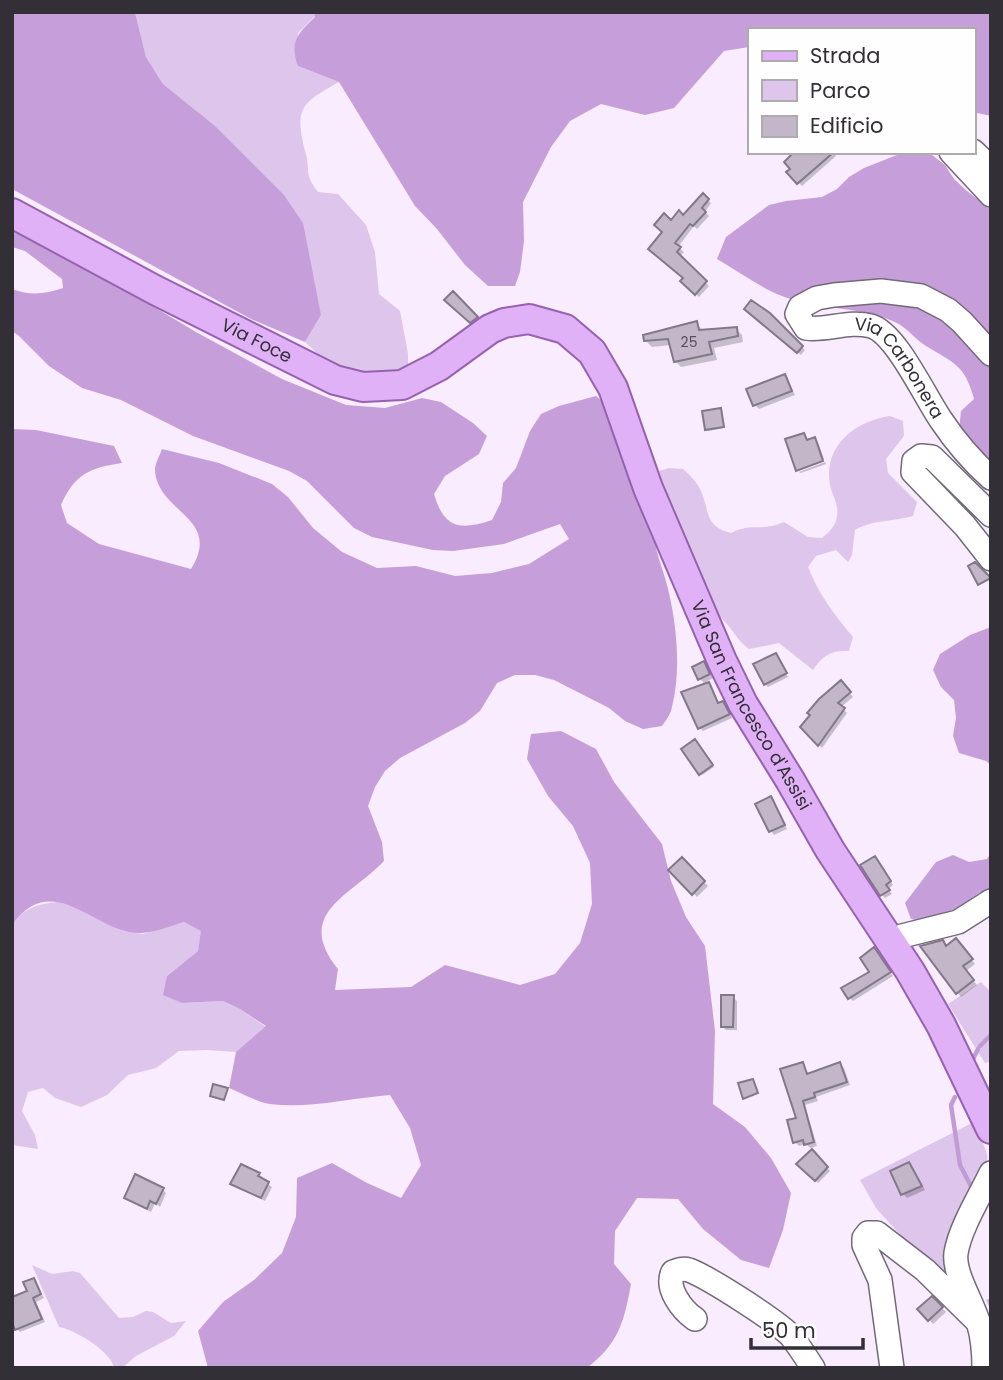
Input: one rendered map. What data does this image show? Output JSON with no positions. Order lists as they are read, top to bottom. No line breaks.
{"streets":{"main road":["Via Foce","Via San Francesco d'Assisi"],"street":["Via Carbonera"]},"crossings":[["Via Foce","Via San Francesco d'Assisi"]],"house_numbers":["25"],"legend":["Strada","Parco","Edificio"],"scale_bar":"50 m"}
